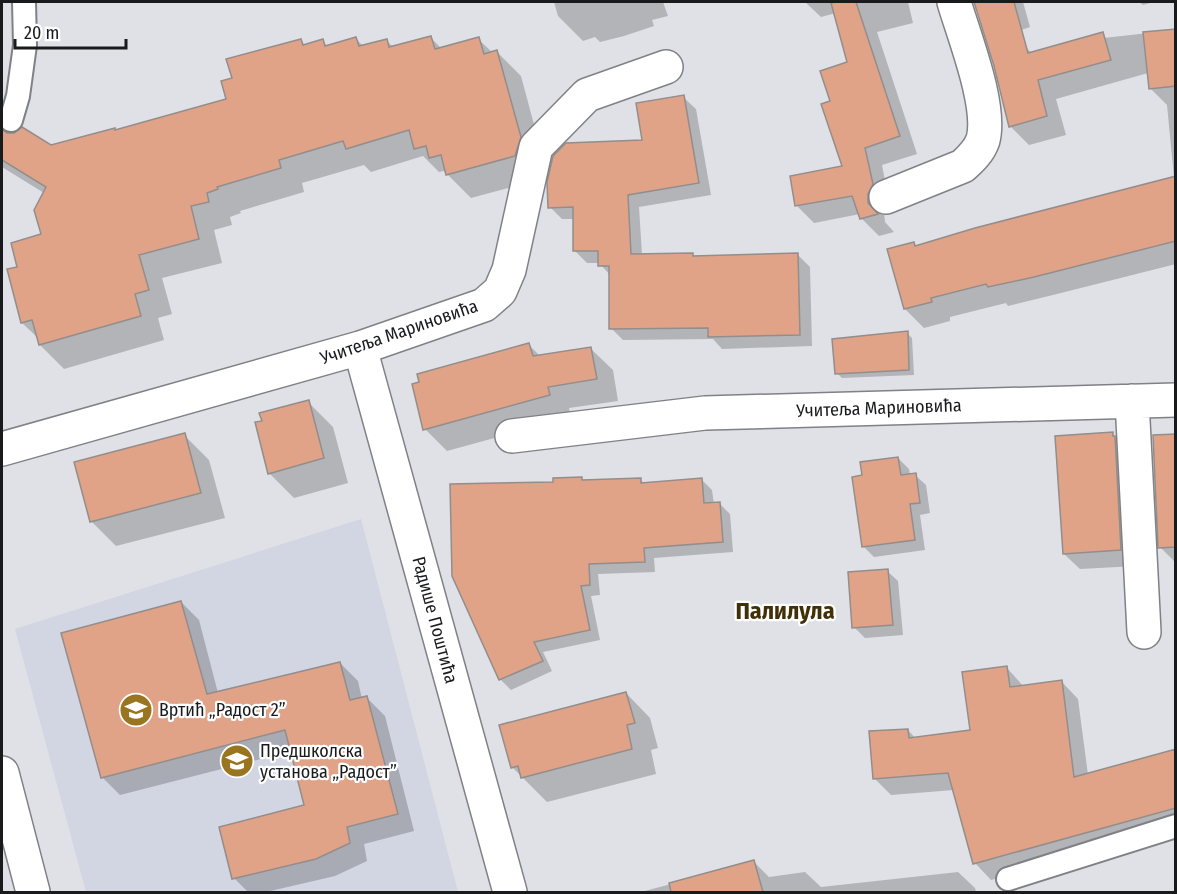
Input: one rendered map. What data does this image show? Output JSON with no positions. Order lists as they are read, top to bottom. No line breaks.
{"streets":{"street":["Учитеља Мариновића","Радише Поштића"]},"crossings":[["Учитеља Мариновића","Радише Поштића"]],"districts":["Палилула"],"places":{"school or university":["Вртић „Радост 2”","Предшколска установа „Радост”"]},"scale_bar":"20 m"}
